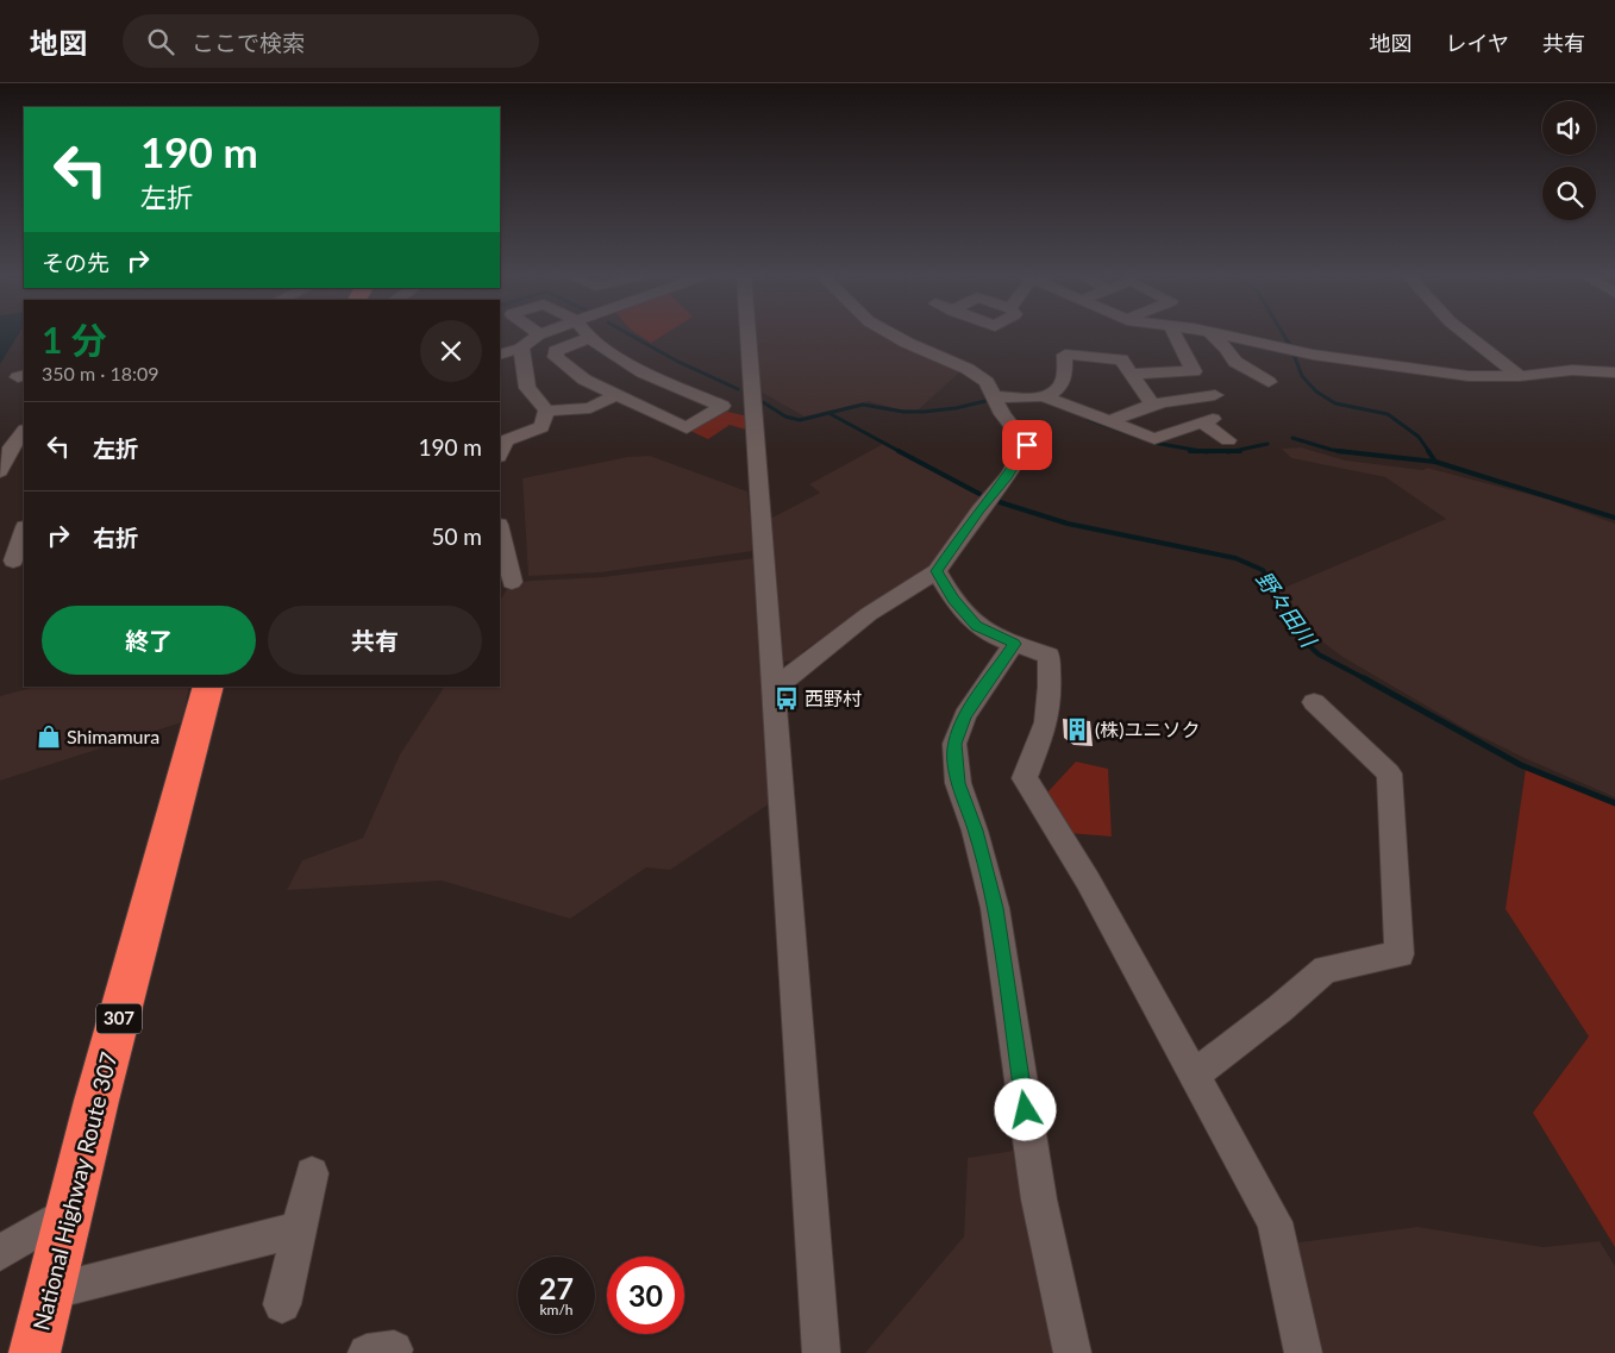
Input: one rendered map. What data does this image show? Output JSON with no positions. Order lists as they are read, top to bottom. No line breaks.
{"streets":{"highway":["307","National Highway Route 307"]},"water":["野々田川"],"places":{"bus stop":["西野村"],"building":["(株)ユニソク"],"shop":["Shimamura"]},"page":{"header":"地図","search":"ここで検索","nav":["地図","レイヤ","共有"],"turn":["190 m","左折"],"then":"その先","heading":["1 分","350 m · 18:09"],"list":[{"name":"左折","value":"190 m"},{"name":"右折","value":"50 m"}],"buttons":["終了","共有"],"speed":"27 km/h","limit":"30"}}
